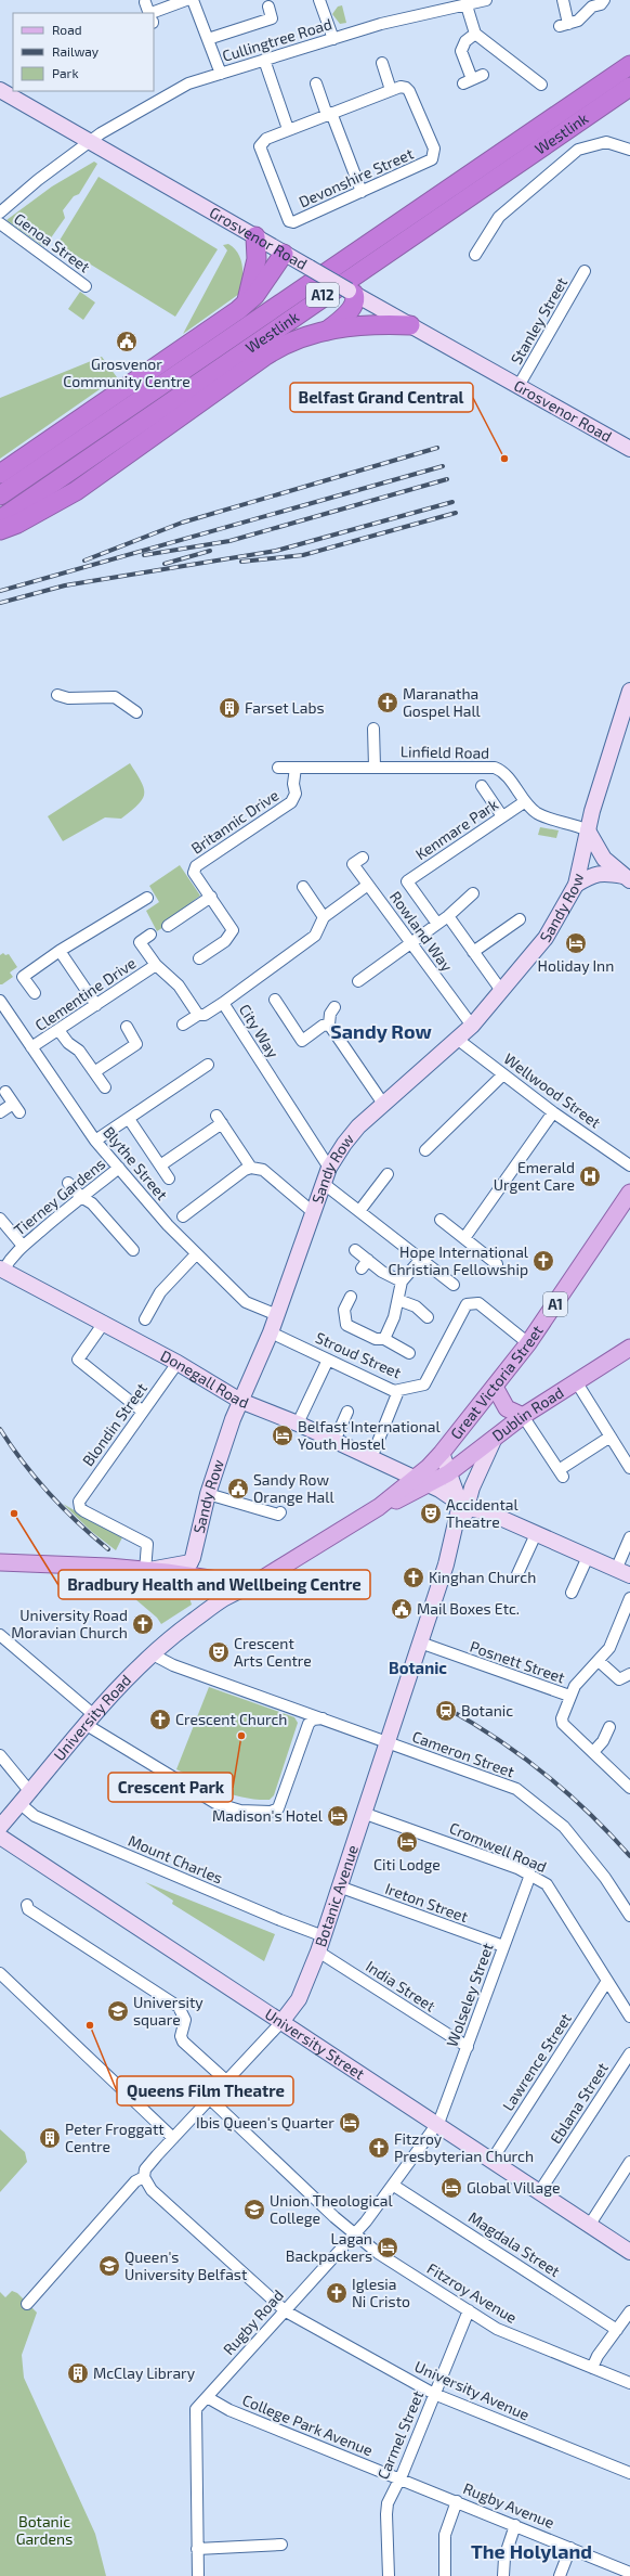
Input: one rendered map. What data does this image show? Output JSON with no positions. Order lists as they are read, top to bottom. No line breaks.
{"streets":{"highway":["Westlink","A12"],"main road":["A1","Great Victoria Street","Dublin Road"],"street":["Cullingtree Road","Devonshire Street","Grosvenor Road","Genoa Street","Stanley Street","Linfield Road","Britannic Drive","Kenmare Park","Sandy Row","Rowland Way","Clementine Drive","City Way","Wellwood Street","Blythe Street","Tierney Gardens","Stroud Street","Donegall Road","Blondin Street","Posnett Street","University Road","Cameron Street","Cromwell Road","Mount Charles","Botanic Avenue","Ireton Street","India Street","Wolseley Street","University Street","Lawrence Street","Eblana Street","Magdala Street","Fitzroy Avenue","Rugby Road","University Avenue","College Park Avenue","Carmel Street","Rugby Avenue"]},"crossings":[["Cullingtree Road","Grosvenor Road"],["Grosvenor Road","Stanley Street"],["Linfield Road","Britannic Drive"],["Linfield Road","Kenmare Park"],["Linfield Road","Sandy Row"],["Sandy Row","Rowland Way"],["Sandy Row","City Way"],["Sandy Row","Wellwood Street"],["Sandy Row","Blythe Street"],["Sandy Row","Stroud Street"],["Sandy Row","Donegall Road"],["Clementine Drive","Blythe Street"],["Blythe Street","Tierney Gardens"],["Tierney Gardens","Donegall Road"],["A1","Donegall Road"],["A1","Great Victoria Street"],["A1","University Road"],["Stroud Street","Great Victoria Street"],["Donegall Road","Great Victoria Street"],["Donegall Road","Blondin Street"],["Donegall Road","Botanic Avenue"],["Great Victoria Street","Dublin Road"],["Dublin Road","Botanic Avenue"],["Posnett Street","Botanic Avenue"],["University Road","Cameron Street"],["University Road","Mount Charles"],["Cameron Street","Botanic Avenue"],["Cromwell Road","Botanic Avenue"],["Cromwell Road","Wolseley Street"],["Cromwell Road","Lawrence Street"],["Mount Charles","Botanic Avenue"],["Botanic Avenue","Ireton Street"],["Botanic Avenue","India Street"],["Botanic Avenue","University Street"],["Botanic Avenue","Fitzroy Avenue"],["Botanic Avenue","University Avenue"],["Ireton Street","Wolseley Street"],["India Street","Wolseley Street"],["Wolseley Street","University Street"],["Wolseley Street","Rugby Road"],["University Street","Lawrence Street"],["University Street","Eblana Street"],["University Street","Rugby Road"],["Magdala Street","Rugby Road"],["Fitzroy Avenue","Rugby Road"],["Fitzroy Avenue","Carmel Street"],["Rugby Road","University Avenue"],["Rugby Road","College Park Avenue"],["University Avenue","Carmel Street"],["College Park Avenue","Carmel Street"],["College Park Avenue","Rugby Avenue"],["Carmel Street","Rugby Avenue"]],"districts":["Sandy Row","Botanic","The Holyland"],"parks":["Botanic Gardens"],"places":{"public building":["Grosvenor Community Centre","Sandy Row Orange Hall","Mail Boxes Etc."],"other":["Belfast Grand Central","Bradbury Health and Wellbeing Centre","Crescent Park","Queens Film Theatre"],"church":["Maranatha Gospel Hall","Hope International Christian Fellowship","Kinghan Church","University Road Moravian Church","Crescent Church","Fitzroy Presbyterian Church","Iglesia Ni Cristo"],"building":["Farset Labs","Peter Froggatt Centre","McClay Library"],"hotel":["Holiday Inn","Belfast International Youth Hostel","Madison's Hotel","Citi Lodge","Ibis Queen's Quarter","Global Village","Lagan Backpackers"],"hospital":["Emerald Urgent Care"],"theatre":["Accidental Theatre","Crescent Arts Centre"],"station":["Botanic"],"school or university":["University square","Union Theological College","Queen's University Belfast"]},"legend":["Road","Railway","Park"]}
